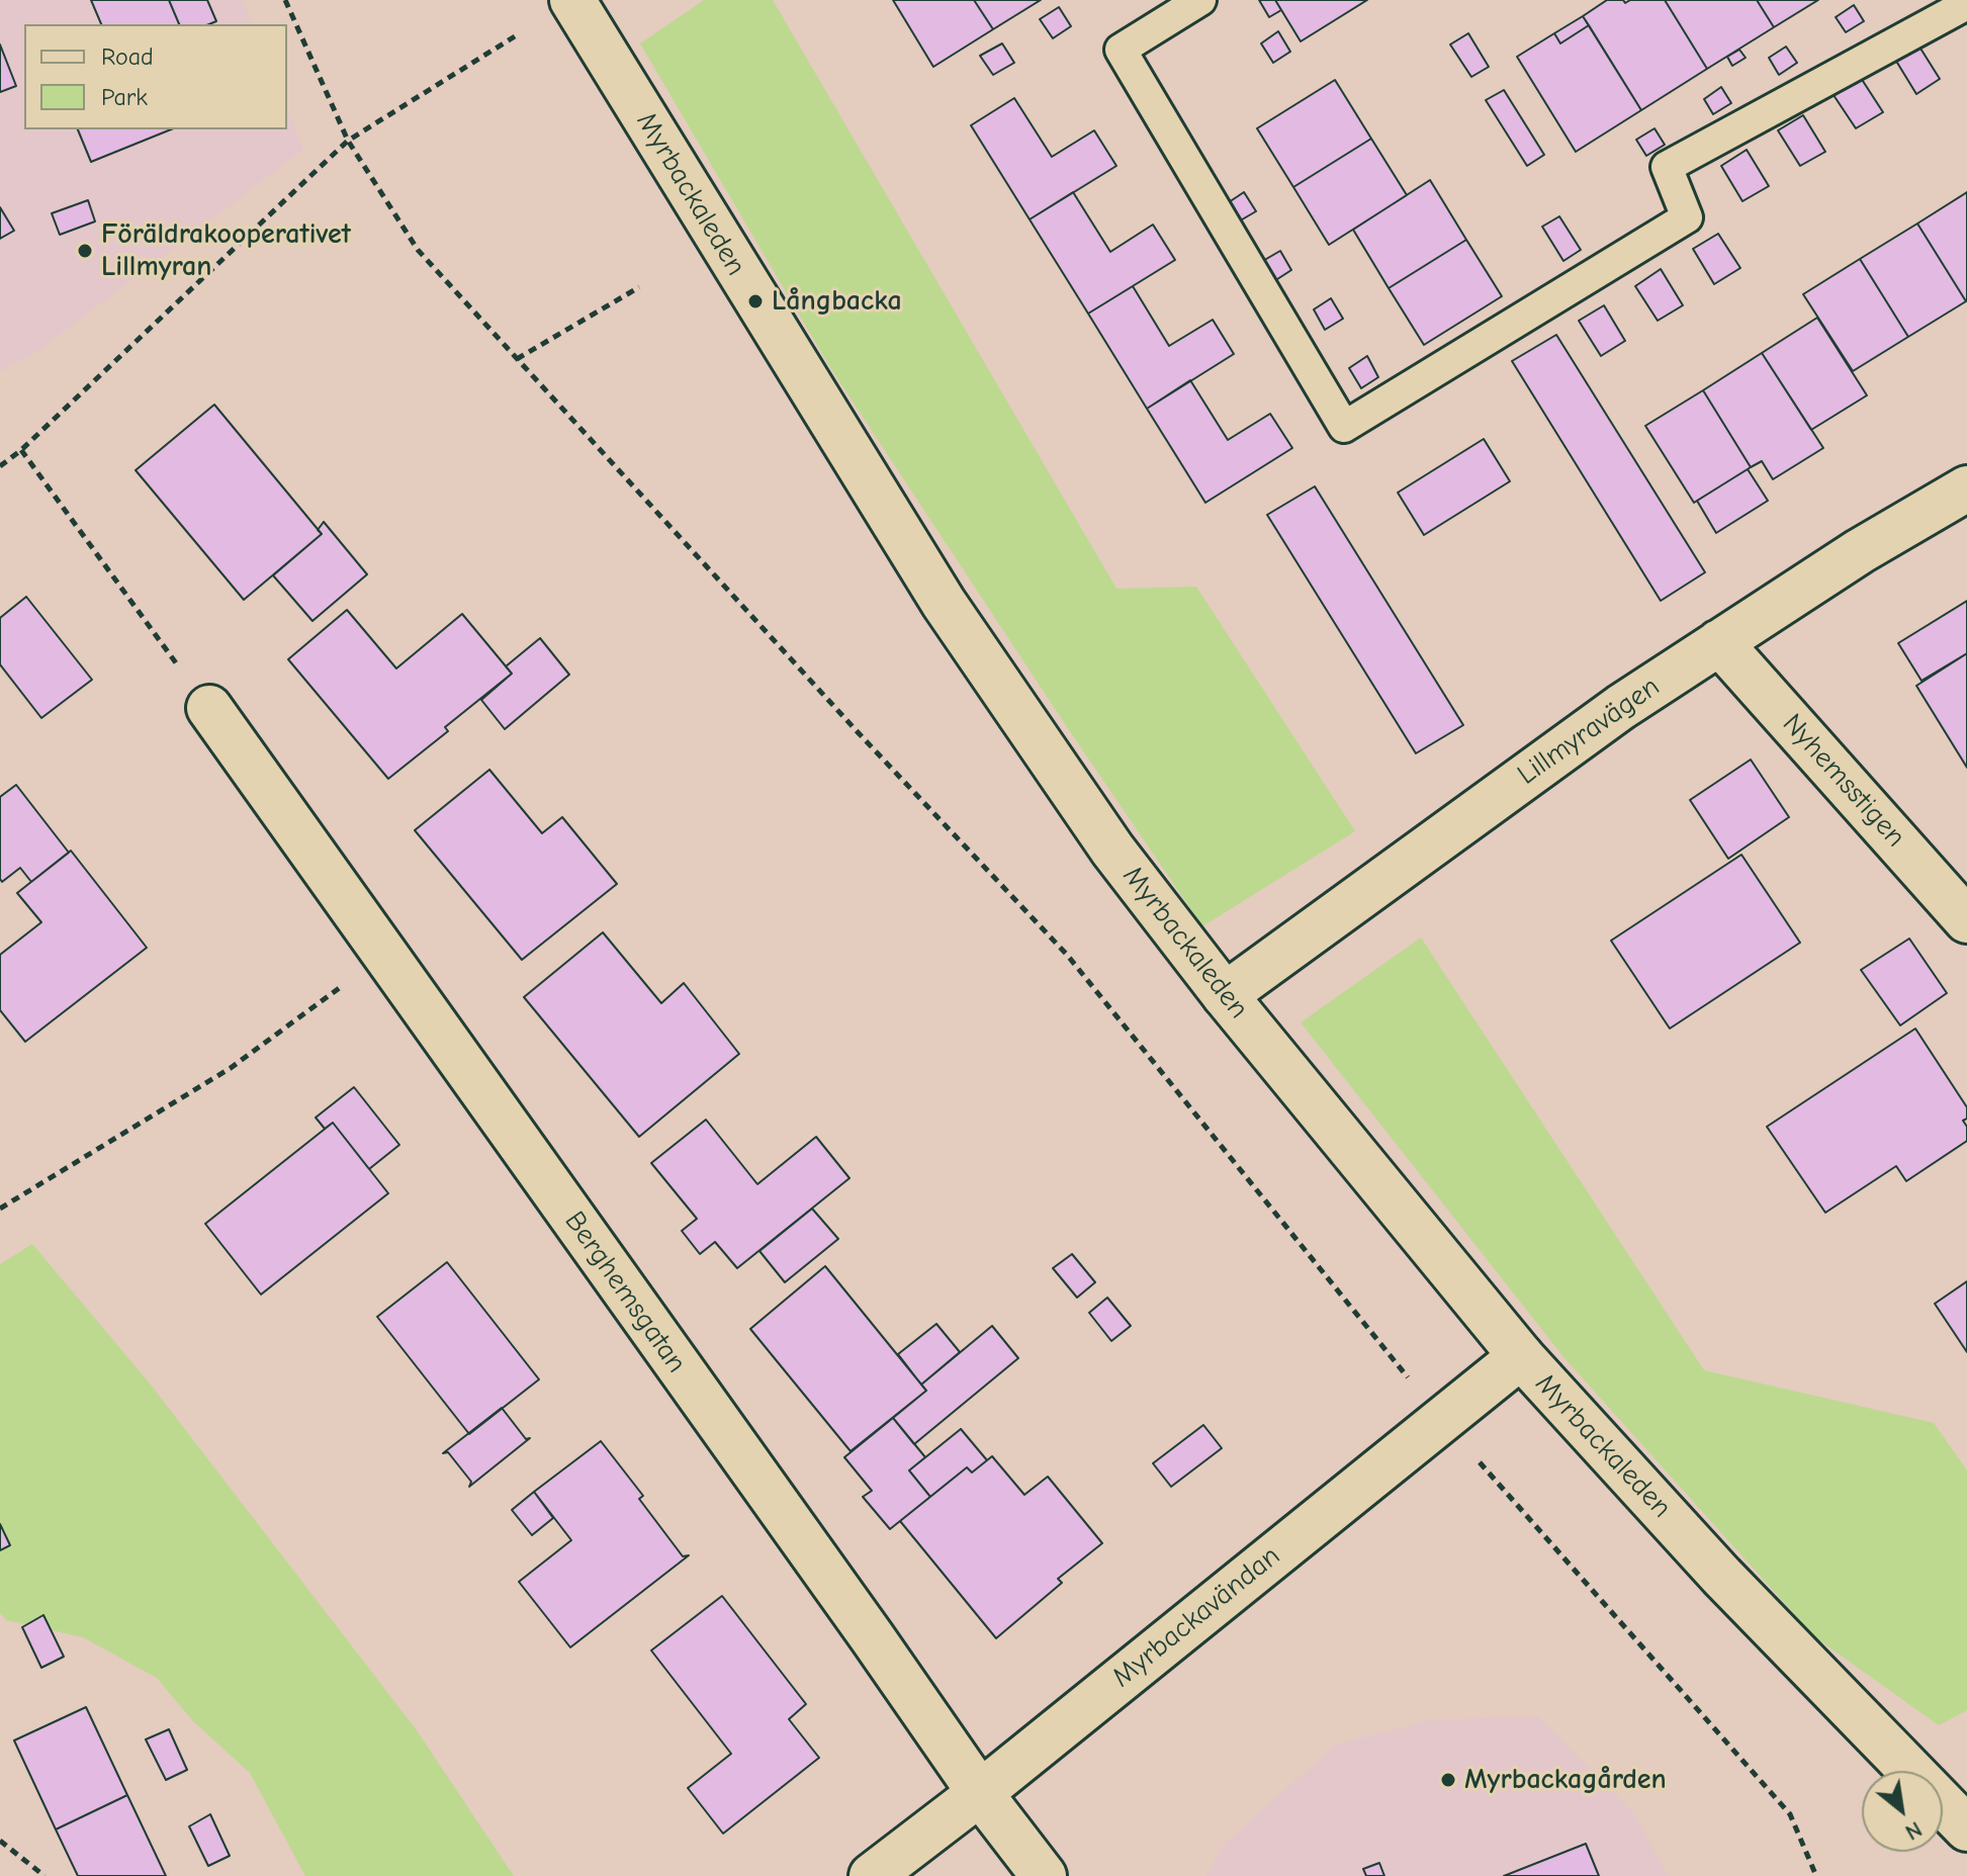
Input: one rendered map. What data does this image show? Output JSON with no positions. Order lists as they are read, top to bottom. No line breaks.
{"streets":{"street":["Myrbackaleden","Lillmyravägen","Nyhemsstigen","Berghemsgatan","Myrbackavändan"]},"crossings":[["Myrbackaleden","Lillmyravägen"],["Myrbackaleden","Myrbackavändan"],["Lillmyravägen","Nyhemsstigen"],["Berghemsgatan","Myrbackavändan"]],"places":["Föräldrakooperativet Lillmyran","Långbacka","Myrbackagården"],"legend":["Road","Park"],"north":"bottom right"}
